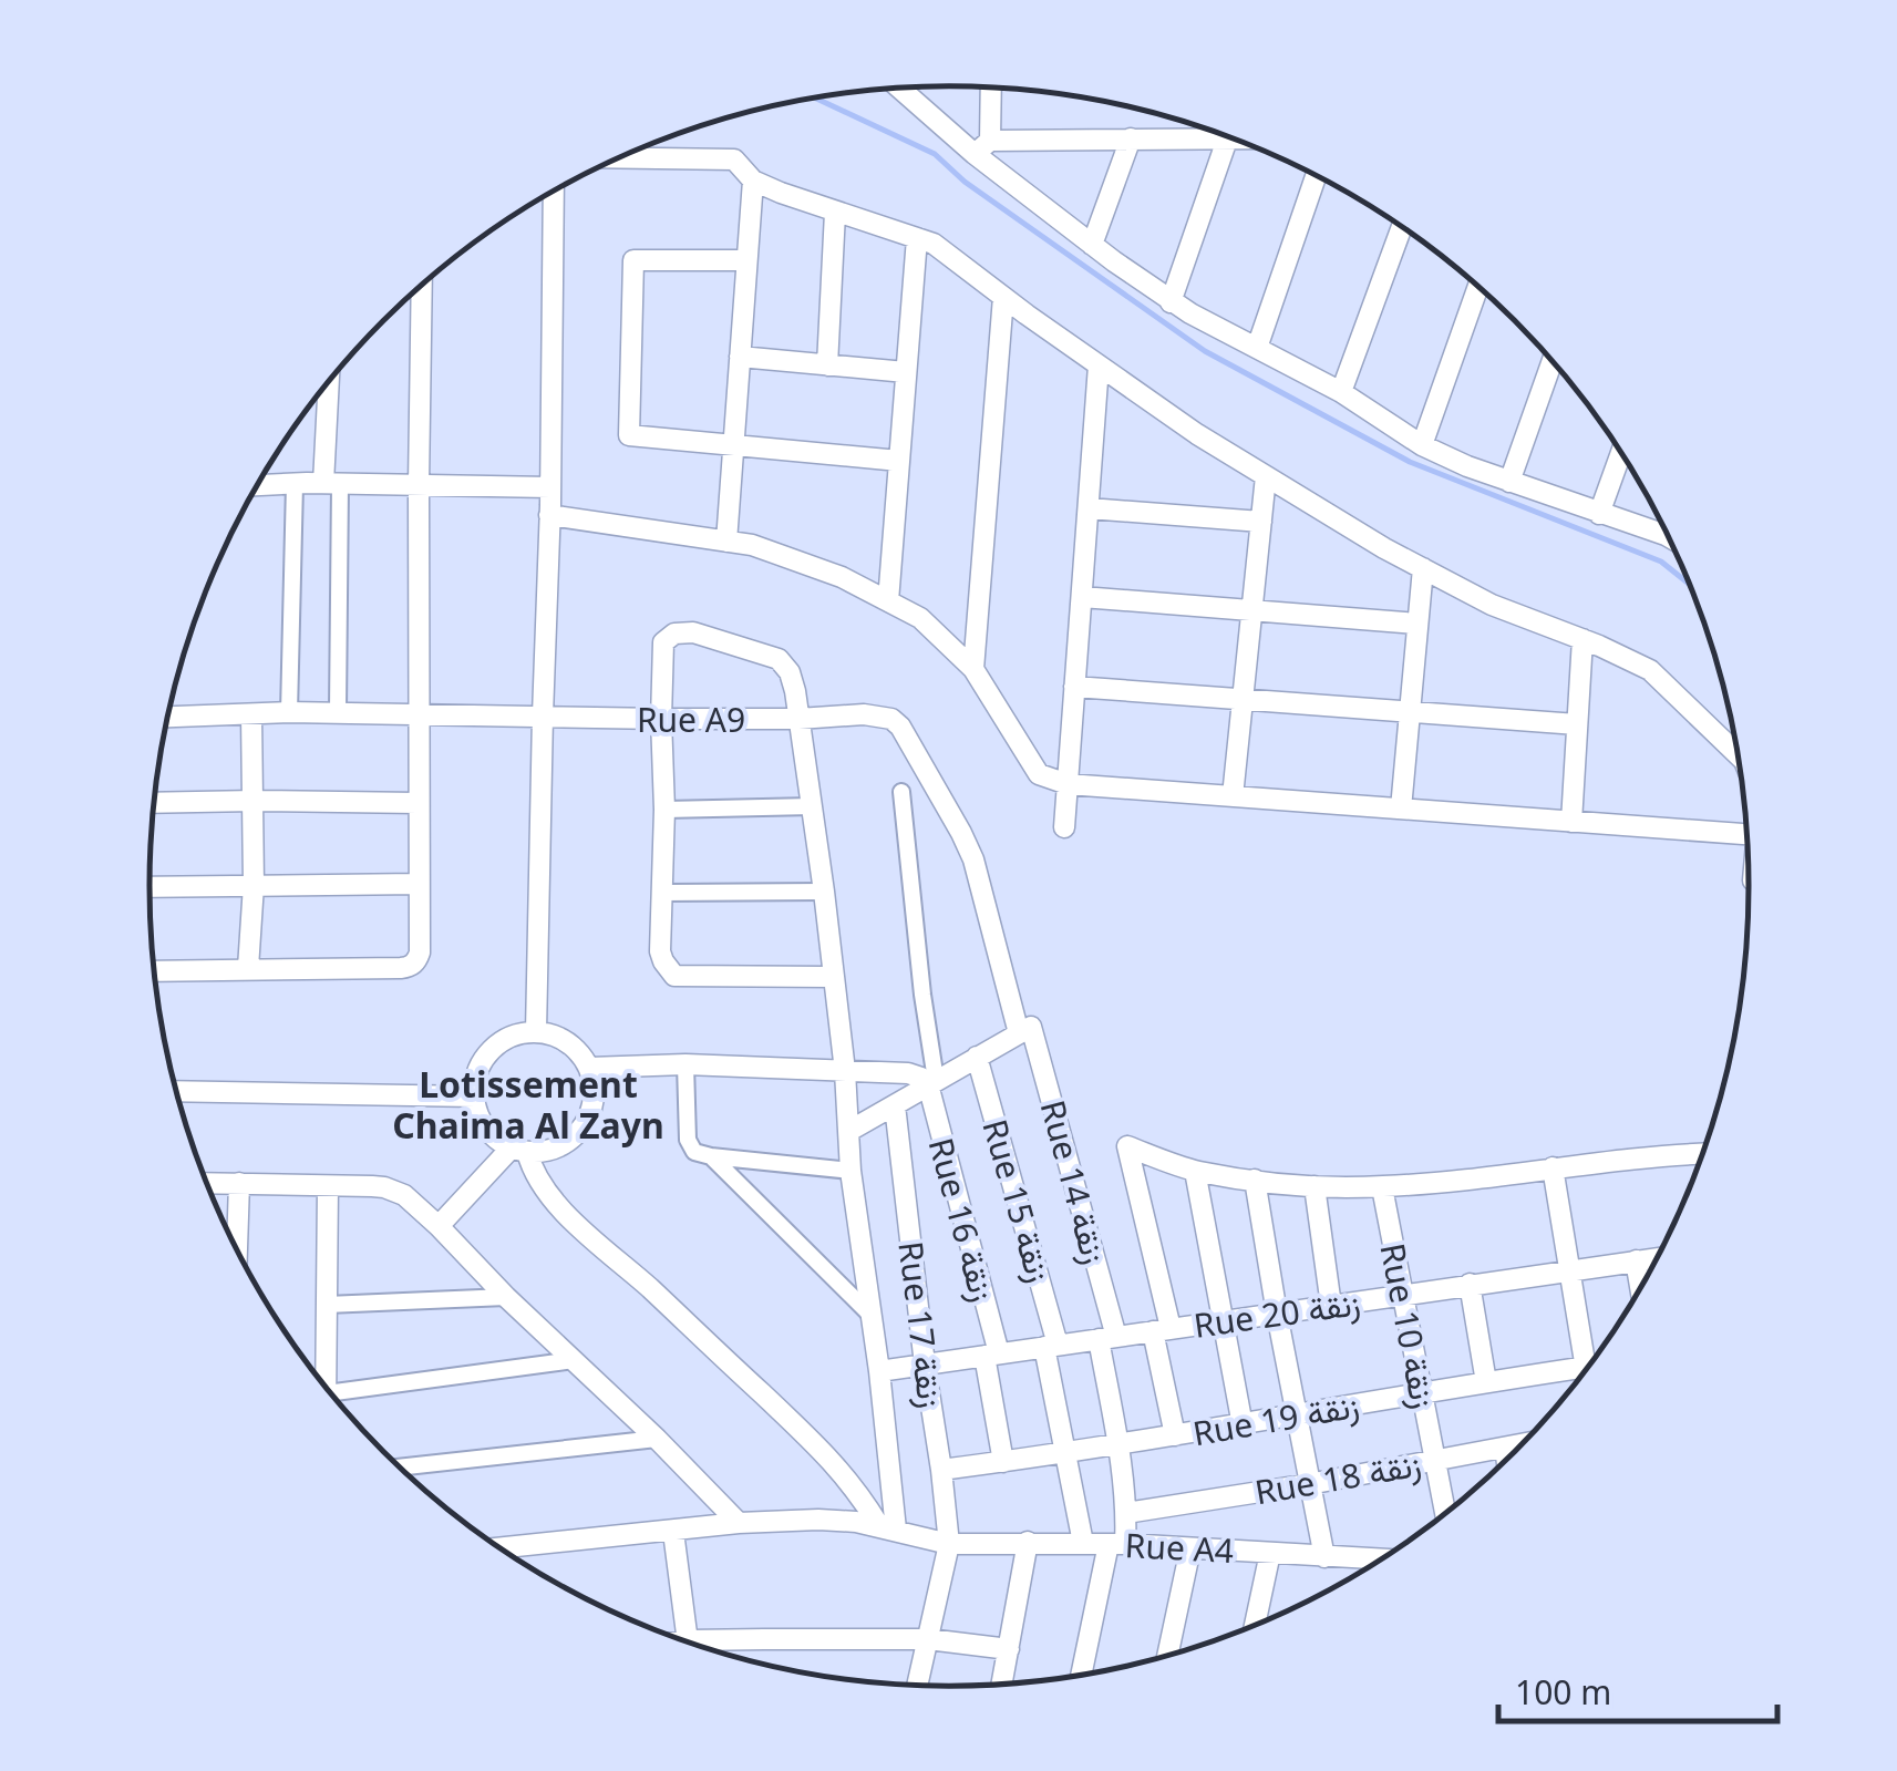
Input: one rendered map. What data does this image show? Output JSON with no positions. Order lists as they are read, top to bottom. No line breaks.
{"streets":{"street":["Rue A9","Rue 14 زنقة","Rue 15 زنقة","Rue 16 زنقة","Rue 20 زنقة","Rue 17 زنقة","Rue 10 زنقة","Rue 19 زنقة","Rue 18 زنقة","Rue A4"]},"crossings":[["Rue A9","Rue 14 زنقة"],["Rue 14 زنقة","Rue 20 زنقة"],["Rue 14 زنقة","Rue 19 زنقة"],["Rue 14 زنقة","Rue 18 زنقة"],["Rue 14 زنقة","Rue A4"],["Rue 15 زنقة","Rue 20 زنقة"],["Rue 15 زنقة","Rue 19 زنقة"],["Rue 15 زنقة","Rue A4"],["Rue 16 زنقة","Rue 20 زنقة"],["Rue 16 زنقة","Rue 19 زنقة"],["Rue 20 زنقة","Rue 17 زنقة"],["Rue 20 زنقة","Rue 10 زنقة"],["Rue 17 زنقة","Rue 19 زنقة"],["Rue 17 زنقة","Rue A4"],["Rue 10 زنقة","Rue 19 زنقة"],["Rue 10 زنقة","Rue 18 زنقة"]],"districts":["Lotissement Chaima Al Zayn"],"scale_bar":"100 m"}
